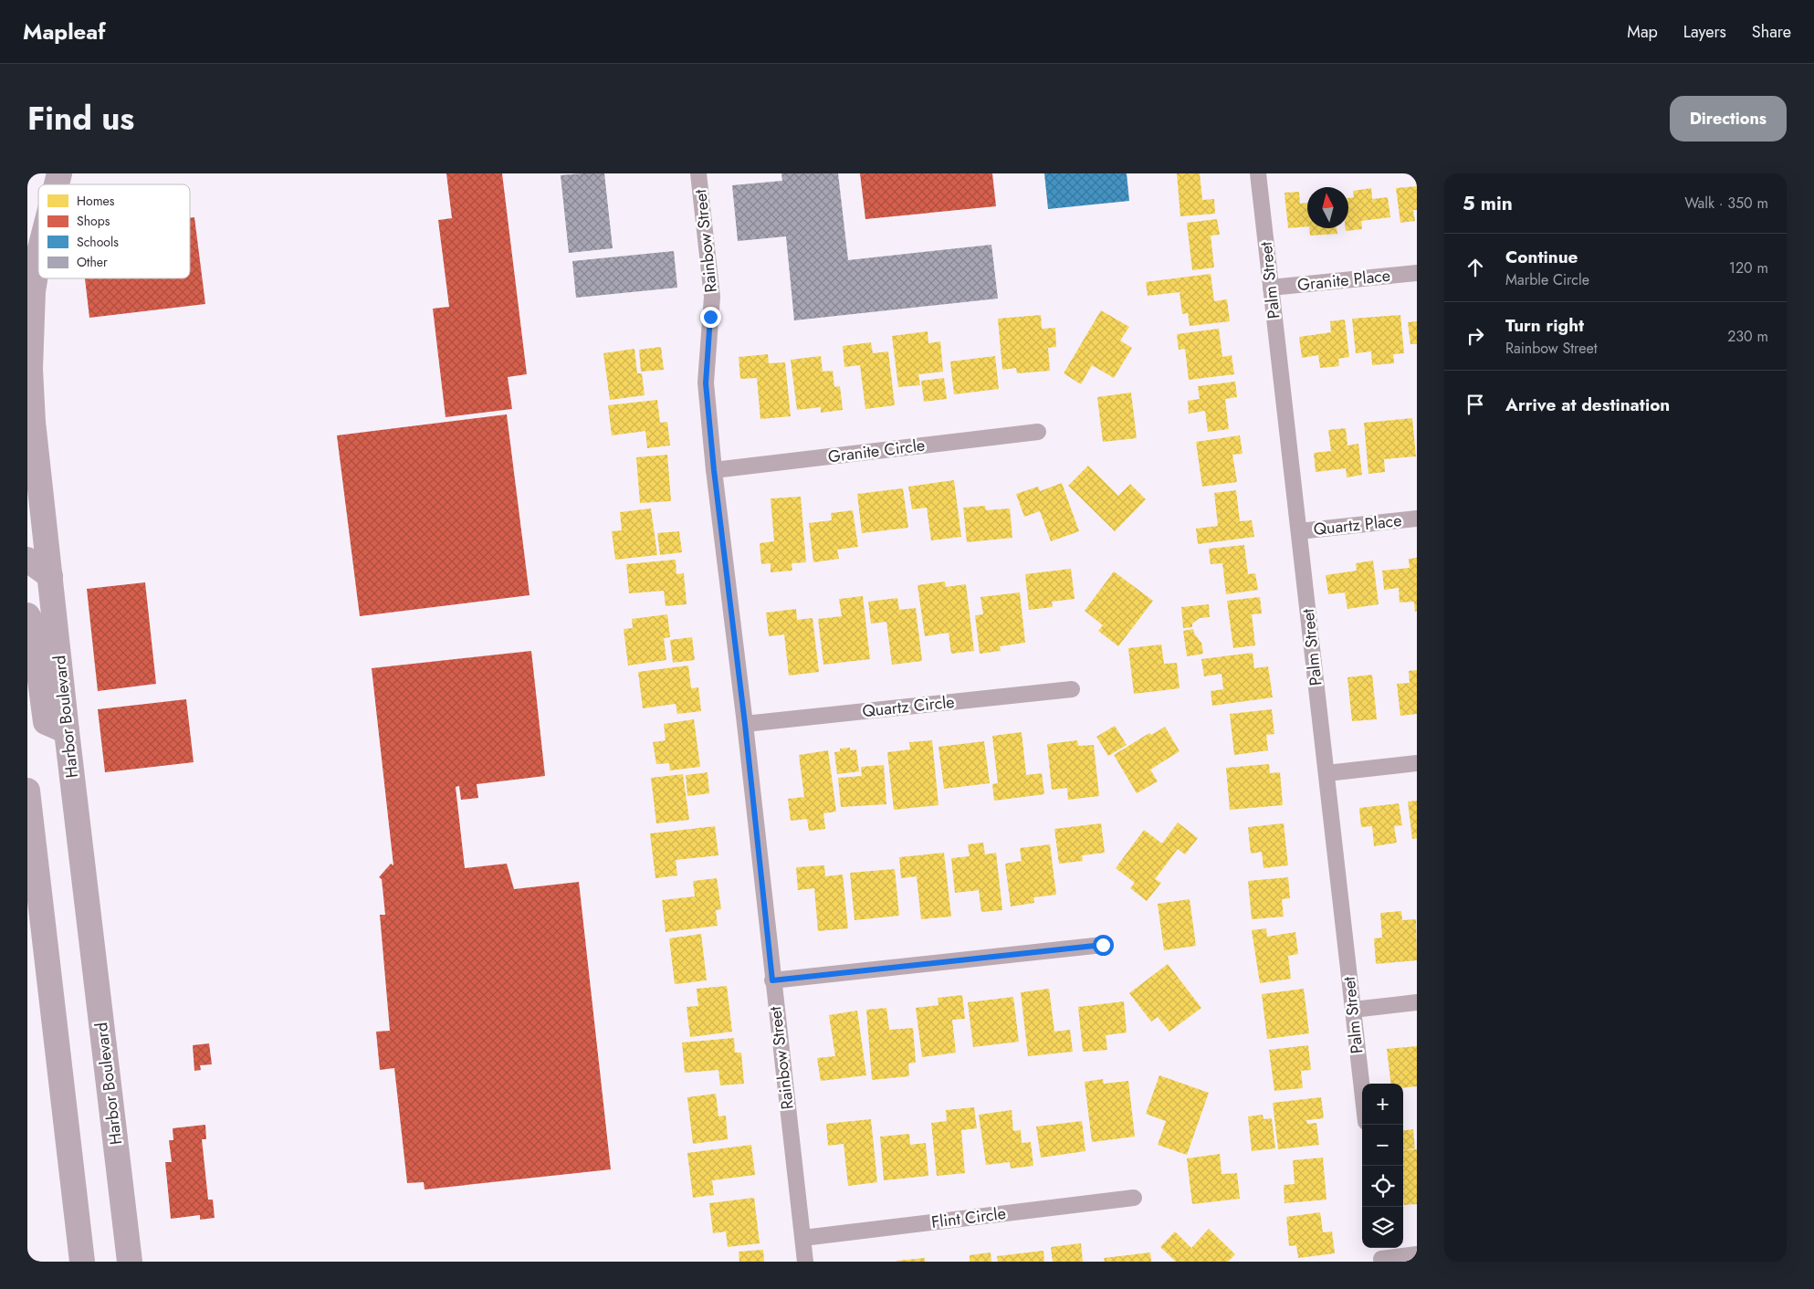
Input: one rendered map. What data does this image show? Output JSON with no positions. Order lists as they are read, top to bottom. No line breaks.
{"streets":{"main road":["Harbor Boulevard"],"street":["Rainbow Street","Palm Street","Granite Place","Granite Circle","Quartz Place","Quartz Circle","Flint Circle"]},"crossings":[["Rainbow Street","Granite Circle"],["Rainbow Street","Quartz Circle"],["Rainbow Street","Flint Circle"],["Palm Street","Granite Place"],["Palm Street","Quartz Place"]],"legend":["Homes","Shops","Schools","Other"],"north":"top","page":{"header":"Mapleaf","nav":["Map","Layers","Share"],"title":"Find us","buttons":"Directions","heading":["5 min","Walk · 350 m"],"list":[["Continue","Marble Circle","120 m"],["Turn right","Rainbow Street","230 m"],"Arrive at destination"],"map_buttons":["+","−"]}}
